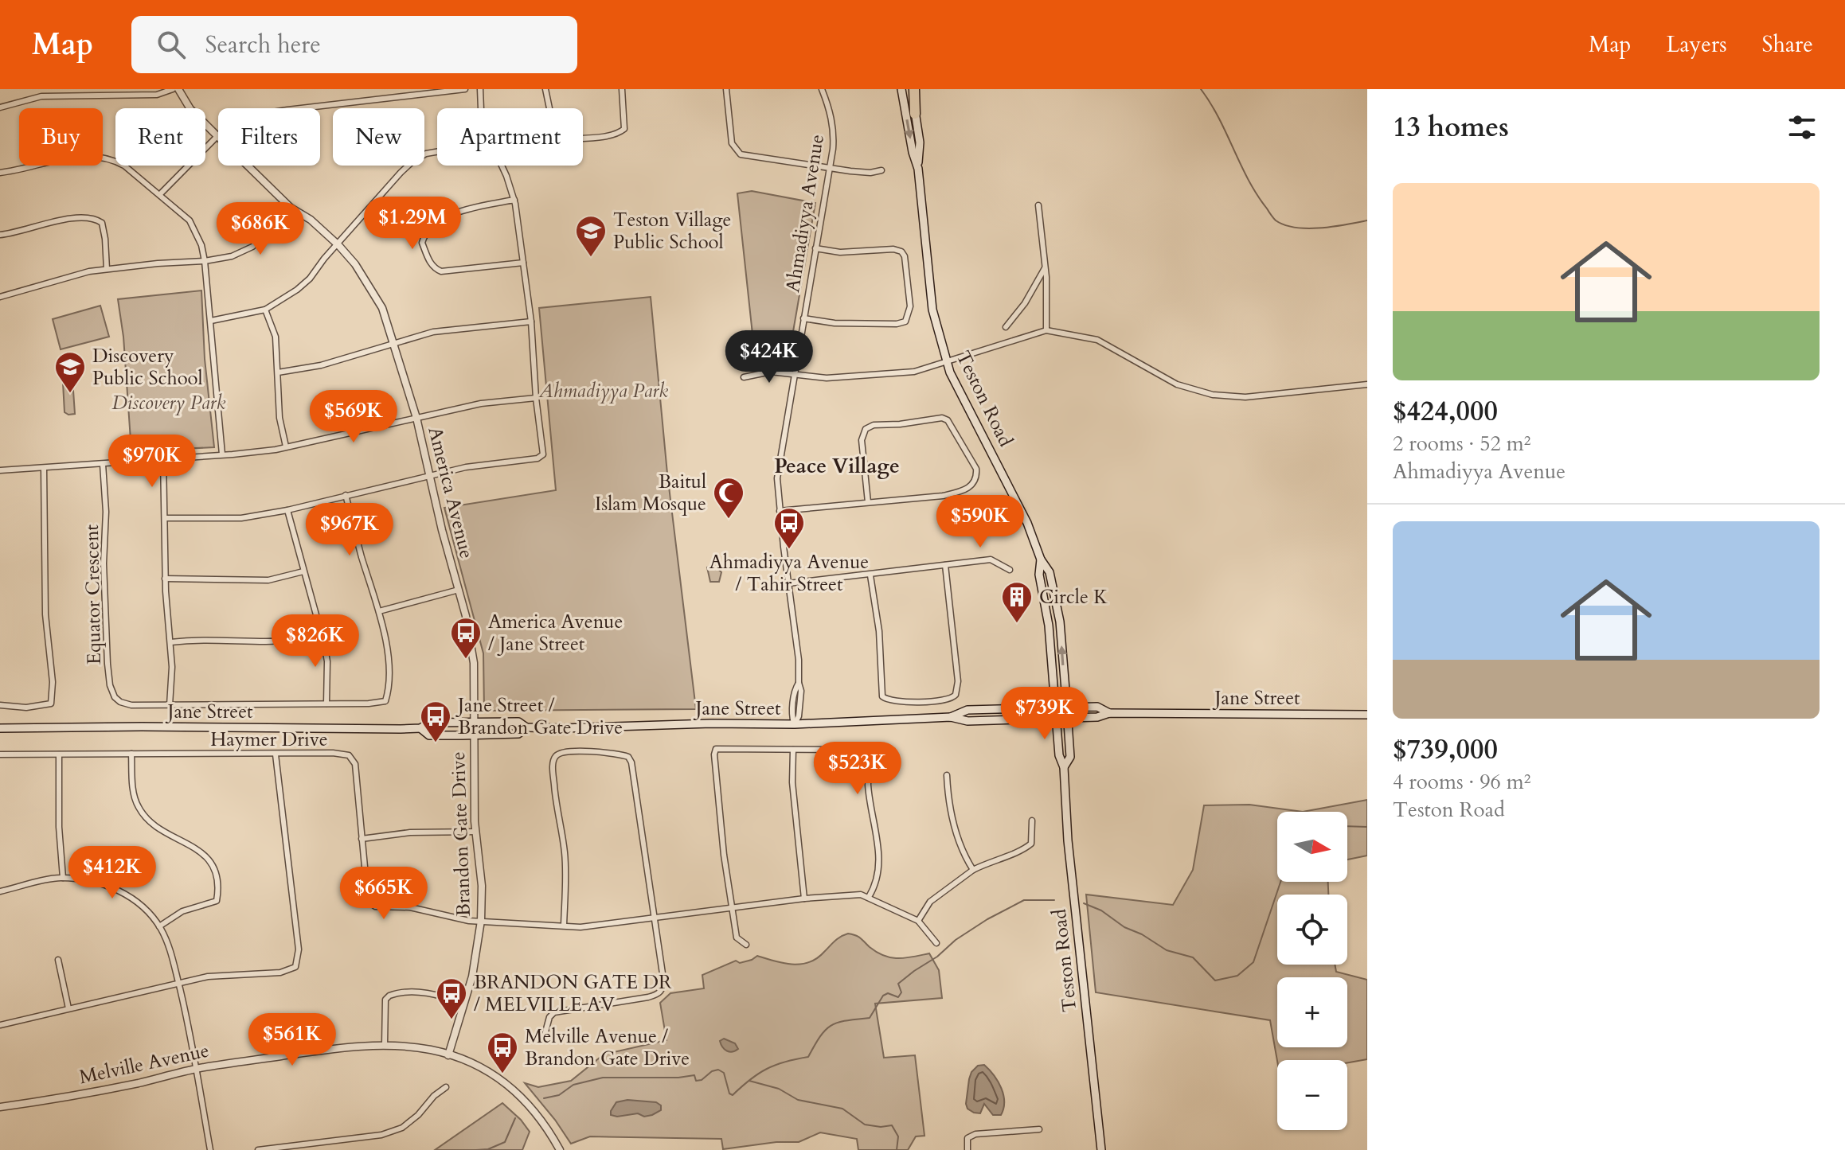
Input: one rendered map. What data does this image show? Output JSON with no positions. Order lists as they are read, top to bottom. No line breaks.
{"streets":{"main road":["Teston Road","Jane Street"],"street":["Ahmadiyya Avenue","America Avenue","Equator Crescent","Haymer Drive","Brandon Gate Drive","Melville Avenue"]},"crossings":[["Ahmadiyya Avenue","Jane Street"],["Teston Road","Jane Street"],["America Avenue","Jane Street"],["America Avenue","Brandon Gate Drive"],["Jane Street","Brandon Gate Drive"],["Haymer Drive","Brandon Gate Drive"],["Brandon Gate Drive","Melville Avenue"]],"districts":["Peace Village"],"parks":["Ahmadiyya Park","Discovery Park"],"places":{"school or university":["Teston Village Public School","Discovery Public School"],"mosque":["Baitul Islam Mosque"],"bus stop":["Ahmadiyya Avenue / Tahir Street","America Avenue / Jane Street","Jane Street / Brandon Gate Drive","BRANDON GATE DR / MELVILLE AV","Melville Avenue / Brandon Gate Drive"],"building":["Circle K"]},"north":"right","page":{"header":"Map","search":"Search here","nav":["Map","Layers","Share"],"heading":"13 homes","chip":["Buy","Rent","Filters","New","Apartment"],"list":[{"name":"$424,000","note":"2 rooms · 52 m² · Ahmadiyya Avenue"},{"name":"$739,000","note":"4 rooms · 96 m² · Teston Road"}],"price":["$1.29M","$686K","$424K","$569K","$970K","$590K","$967K","$826K","$739K","$523K","$412K","$665K","$561K"],"map_buttons":["+","−"]}}
